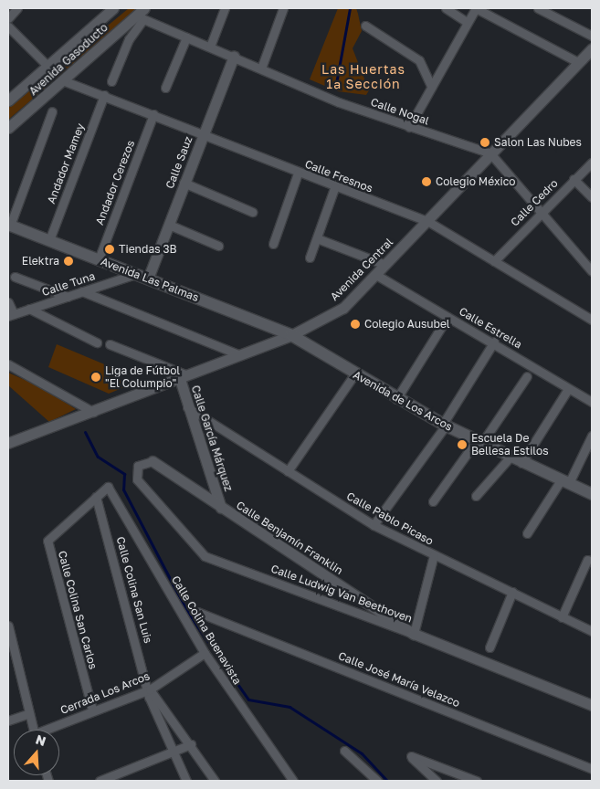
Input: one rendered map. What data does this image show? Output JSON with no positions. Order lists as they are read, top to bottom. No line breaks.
{"streets":{"main road":["Avenida Las Palmas","Avenida de Los Arcos"],"street":["Avenida Gasoducto","Calle Nogal","Calle Sauz","Andador Mamey","Calle Fresnos","Andador Cerezos","Calle Cedro","Avenida Central","Calle Tuna","Calle Estrella","Calle García Márquez","Calle Pablo Picaso","Calle Benjamín Franklin","Calle Colina San Luis","Calle Ludwig Van Beethoven","Calle Colina San Carlos","Calle Colina Buenavista","Calle José María Velazco","Cerrada Los Arcos"]},"crossings":[["Avenida Gasoducto","Calle Nogal"],["Avenida Gasoducto","Calle Fresnos"],["Calle Nogal","Calle Sauz"],["Calle Nogal","Avenida Central"],["Calle Sauz","Calle Fresnos"],["Calle Sauz","Avenida Las Palmas"],["Andador Mamey","Calle Fresnos"],["Andador Mamey","Avenida Las Palmas"],["Calle Fresnos","Andador Cerezos"],["Calle Fresnos","Calle Cedro"],["Calle Fresnos","Avenida Central"],["Andador Cerezos","Avenida Las Palmas"],["Avenida Central","Avenida Las Palmas"],["Avenida Central","Calle Estrella"],["Avenida Central","Avenida de Los Arcos"],["Avenida Central","Calle García Márquez"],["Avenida Las Palmas","Calle Tuna"],["Avenida Las Palmas","Avenida de Los Arcos"],["Calle García Márquez","Calle Pablo Picaso"],["Calle García Márquez","Calle Benjamín Franklin"],["Calle Benjamín Franklin","Calle Ludwig Van Beethoven"],["Calle Colina San Luis","Calle Colina San Carlos"],["Calle Colina San Luis","Cerrada Los Arcos"],["Calle Colina San Carlos","Calle Colina Buenavista"],["Calle Colina San Carlos","Cerrada Los Arcos"],["Calle Colina Buenavista","Cerrada Los Arcos"]],"districts":["Las Huertas 1ª Sección"],"places":["Salon Las Nubes","Colegio México","Tiendas 3B","Elektra","Colegio Ausubel","Liga de Fútbol \"El Columpio\"","Escuela De Bellesa Estilos"],"north":"top"}
